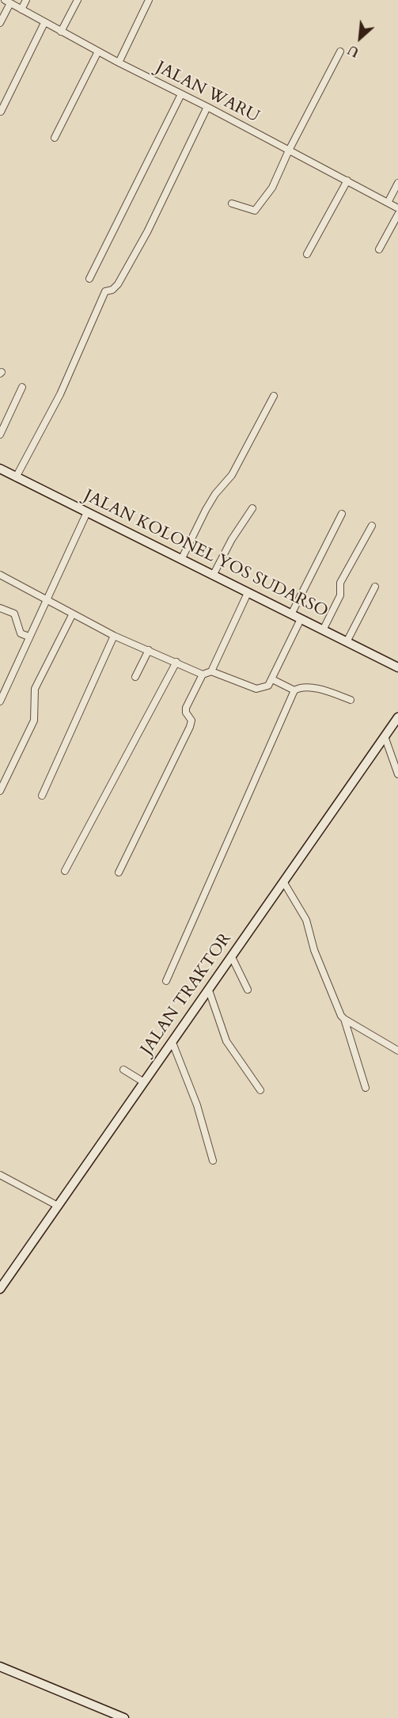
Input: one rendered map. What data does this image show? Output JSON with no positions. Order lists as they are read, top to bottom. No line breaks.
{"streets":{"street":["JALAN WARU","JALAN KOLONEL YOS SUDARSO","JALAN TRAKTOR"]},"north":"bottom left"}
